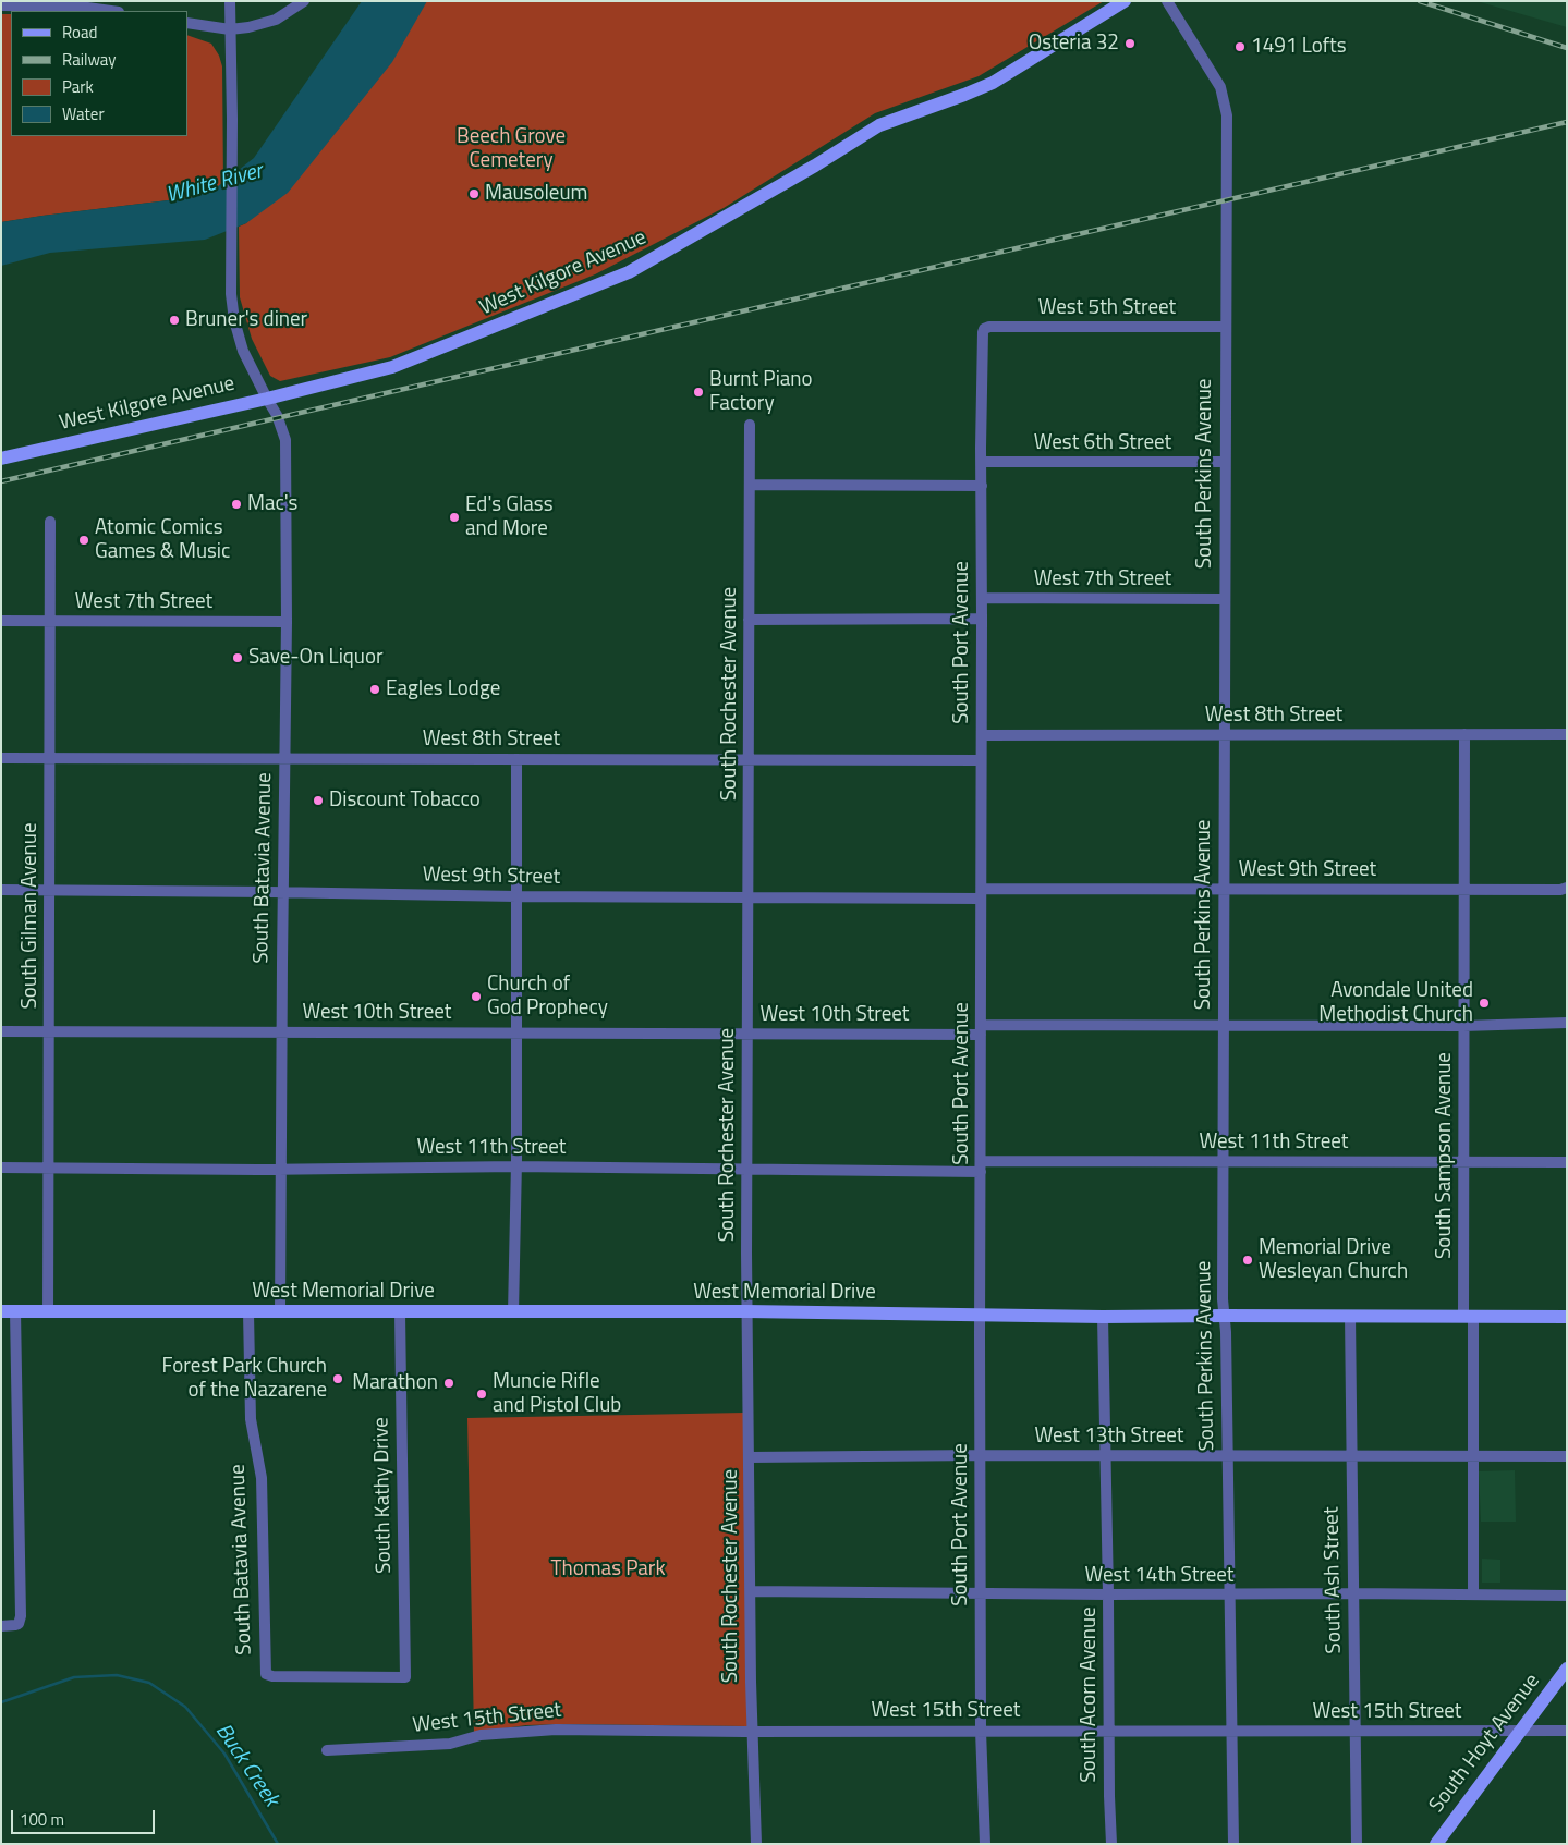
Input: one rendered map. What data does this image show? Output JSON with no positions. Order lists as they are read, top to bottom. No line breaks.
{"streets":{"main road":["West Kilgore Avenue","West Memorial Drive","South Hoyt Avenue"],"street":["West 5th Street","West 6th Street","South Perkins Avenue","West 7th Street","South Port Avenue","South Rochester Avenue","West 8th Street","South Batavia Avenue","West 9th Street","South Gilman Avenue","West 10th Street","West 11th Street","South Sampson Avenue","West 13th Street","South Kathy Drive","West 14th Street","South Ash Street","South Acorn Avenue","West 15th Street"]},"crossings":[["West Kilgore Avenue","South Batavia Avenue"],["West 5th Street","South Perkins Avenue"],["West 5th Street","South Port Avenue"],["West 6th Street","South Perkins Avenue"],["West 6th Street","South Port Avenue"],["South Perkins Avenue","West 7th Street"],["South Perkins Avenue","West 8th Street"],["South Perkins Avenue","West 9th Street"],["South Perkins Avenue","West 10th Street"],["South Perkins Avenue","West 11th Street"],["South Perkins Avenue","West Memorial Drive"],["South Perkins Avenue","West 13th Street"],["South Perkins Avenue","West 14th Street"],["South Perkins Avenue","West 15th Street"],["West 7th Street","South Port Avenue"],["West 7th Street","South Batavia Avenue"],["West 7th Street","South Gilman Avenue"],["South Port Avenue","West 8th Street"],["South Port Avenue","West 9th Street"],["South Port Avenue","West 10th Street"],["South Port Avenue","West 11th Street"],["South Port Avenue","West Memorial Drive"],["South Port Avenue","West 13th Street"],["South Port Avenue","West 14th Street"],["South Port Avenue","West 15th Street"],["South Rochester Avenue","West 8th Street"],["South Rochester Avenue","West 9th Street"],["South Rochester Avenue","West 10th Street"],["South Rochester Avenue","West 11th Street"],["South Rochester Avenue","West Memorial Drive"],["South Rochester Avenue","West 13th Street"],["South Rochester Avenue","West 14th Street"],["South Rochester Avenue","West 15th Street"],["West 8th Street","South Batavia Avenue"],["West 8th Street","South Gilman Avenue"],["West 8th Street","South Sampson Avenue"],["South Batavia Avenue","West 9th Street"],["South Batavia Avenue","West 10th Street"],["South Batavia Avenue","West 11th Street"],["South Batavia Avenue","West Memorial Drive"],["South Batavia Avenue","South Kathy Drive"],["West 9th Street","South Gilman Avenue"],["West 9th Street","South Sampson Avenue"],["South Gilman Avenue","West 10th Street"],["South Gilman Avenue","West 11th Street"],["South Gilman Avenue","West Memorial Drive"],["West 10th Street","South Sampson Avenue"],["West 11th Street","South Sampson Avenue"],["South Sampson Avenue","West Memorial Drive"],["South Sampson Avenue","West 13th Street"],["South Sampson Avenue","West 14th Street"],["West Memorial Drive","South Kathy Drive"],["West Memorial Drive","South Ash Street"],["West Memorial Drive","South Acorn Avenue"],["West 13th Street","South Ash Street"],["West 13th Street","South Acorn Avenue"],["West 14th Street","South Ash Street"],["West 14th Street","South Acorn Avenue"],["South Ash Street","West 15th Street"],["South Acorn Avenue","West 15th Street"],["West 15th Street","South Hoyt Avenue"]],"water":["White River","Buck Creek"],"parks":["Beech Grove Cemetery","Thomas Park"],"places":["Osteria 32","1491 Lofts","Mausoleum","Bruner's diner","Burnt Piano Factory","Mac's","Ed's Glass and More","Atomic Comics Games & Music","Save-On Liquor","Eagles Lodge","Discount Tobacco","Church of God Prophecy","Avondale United Methodist Church","Memorial Drive Wesleyan Church","Forest Park Church of the Nazarene","Marathon","Muncie Rifle and Pistol Club"],"legend":["Road","Railway","Park","Water"],"scale_bar":"100 m"}
